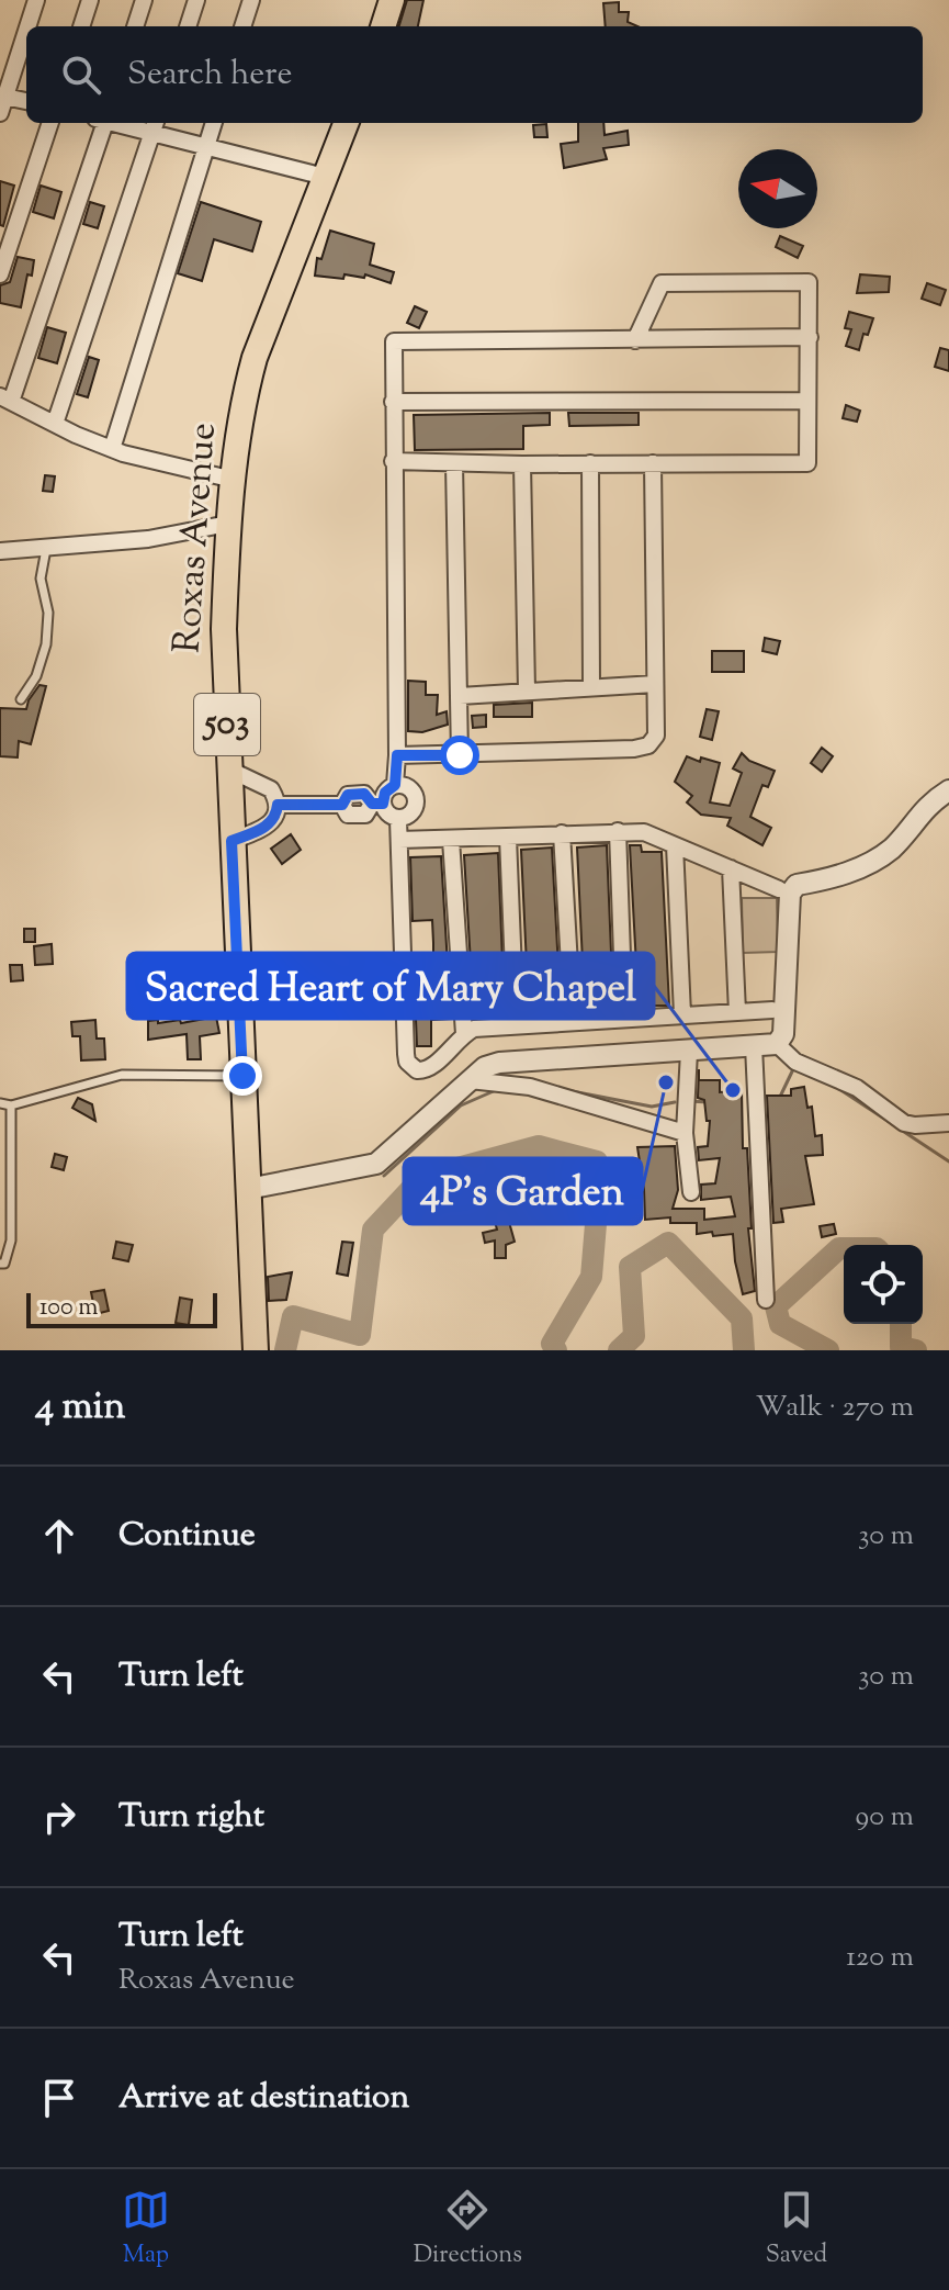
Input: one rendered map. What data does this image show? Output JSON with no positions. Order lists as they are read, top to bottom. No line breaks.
{"streets":{"main road":["Roxas Avenue","503"]},"places":["4P's Garden","Sacred Heart of Mary Chapel"],"scale_bar":"100 m","north":"left","page":{"search":"Search here","scale":"100 m","heading":["4 min","Walk · 270 m"],"list":[["Continue","30 m"],["Turn left","30 m"],["Turn right","90 m"],["Turn left","Roxas Avenue","120 m"],"Arrive at destination"],"nav":["Map","Directions","Saved"]}}
